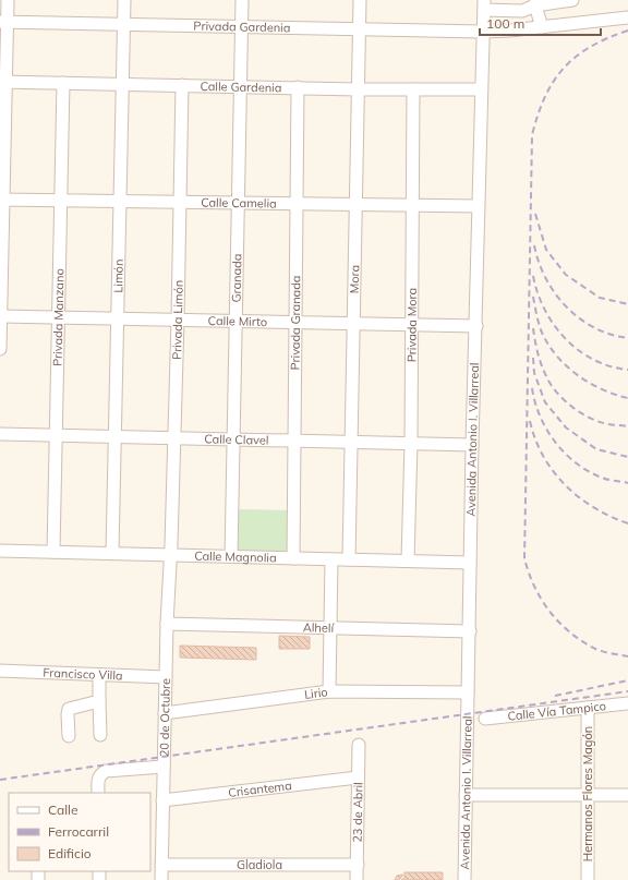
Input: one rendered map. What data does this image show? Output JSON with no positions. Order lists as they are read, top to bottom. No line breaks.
{"streets":{"street":["Privada Gardenia","Calle Gardenia","Calle Camelia","Limón","Granada","Mora","Privada Manzano","Privada Limón","Calle Mirto","Privada Granada","Privada Mora","Calle Clavel","Avenida Antonio I. Villarreal","Calle Magnolia","Alhelí","Francisco Villa","Lirio","Calle Vía Tampico","20 de Octubre","Crisantema","Hermanos Flores Magón","23 de Abril","Gladiola"]},"crossings":[["Privada Gardenia","Limón"],["Privada Gardenia","Granada"],["Privada Gardenia","Mora"],["Privada Gardenia","Avenida Antonio I. Villarreal"],["Calle Gardenia","Limón"],["Calle Gardenia","Granada"],["Calle Gardenia","Mora"],["Calle Gardenia","Privada Manzano"],["Calle Gardenia","Privada Limón"],["Calle Gardenia","Privada Granada"],["Calle Gardenia","Privada Mora"],["Calle Gardenia","Avenida Antonio I. Villarreal"],["Calle Camelia","Limón"],["Calle Camelia","Granada"],["Calle Camelia","Mora"],["Calle Camelia","Privada Manzano"],["Calle Camelia","Privada Limón"],["Calle Camelia","Privada Granada"],["Calle Camelia","Privada Mora"],["Calle Camelia","Avenida Antonio I. Villarreal"],["Limón","Calle Mirto"],["Limón","Calle Clavel"],["Limón","Calle Magnolia"],["Granada","Calle Mirto"],["Granada","Calle Clavel"],["Granada","Calle Magnolia"],["Mora","Calle Mirto"],["Mora","Calle Clavel"],["Mora","Calle Magnolia"],["Privada Manzano","Calle Mirto"],["Privada Manzano","Calle Clavel"],["Privada Manzano","Calle Magnolia"],["Privada Limón","Calle Mirto"],["Privada Limón","Calle Clavel"],["Privada Limón","Calle Magnolia"],["Privada Limón","20 de Octubre"],["Calle Mirto","Privada Granada"],["Calle Mirto","Privada Mora"],["Calle Mirto","Avenida Antonio I. Villarreal"],["Privada Granada","Calle Clavel"],["Privada Granada","Calle Magnolia"],["Privada Mora","Calle Clavel"],["Privada Mora","Calle Magnolia"],["Calle Clavel","Avenida Antonio I. Villarreal"],["Avenida Antonio I. Villarreal","Calle Magnolia"],["Avenida Antonio I. Villarreal","Alhelí"],["Avenida Antonio I. Villarreal","Lirio"],["Calle Magnolia","20 de Octubre"],["Alhelí","20 de Octubre"],["Francisco Villa","20 de Octubre"],["Lirio","20 de Octubre"],["Calle Vía Tampico","Hermanos Flores Magón"],["20 de Octubre","Crisantema"],["20 de Octubre","Gladiola"],["Crisantema","23 de Abril"],["23 de Abril","Gladiola"]],"legend":["Calle","Ferrocarril","Edificio"],"scale_bar":"100 m"}
